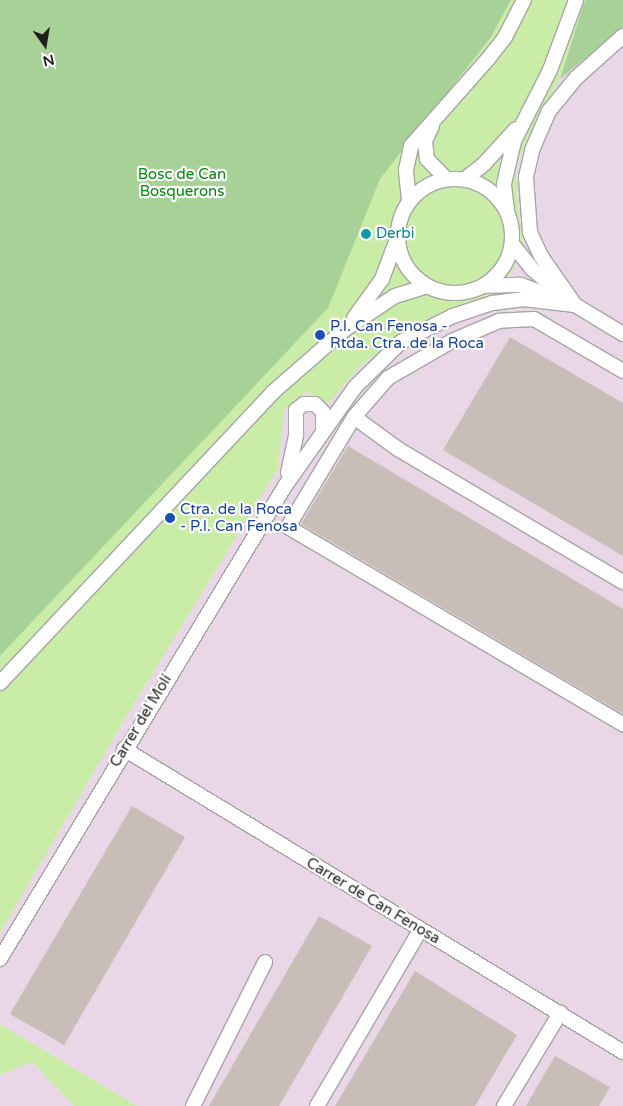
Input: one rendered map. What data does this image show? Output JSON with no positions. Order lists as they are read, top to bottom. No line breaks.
{"streets":{"street":["Carrer del Molí","Carrer de Can Fenosa"]},"crossings":[["Carrer del Molí","Carrer de Can Fenosa"]],"parks":["Bosc de Can Bosquerons"],"places":["Derbi","P.I. Can Fenosa - Rtda. Ctra. de la Roca","Ctra. de la Roca - P.I. Can Fenosa"],"north":"bottom"}
